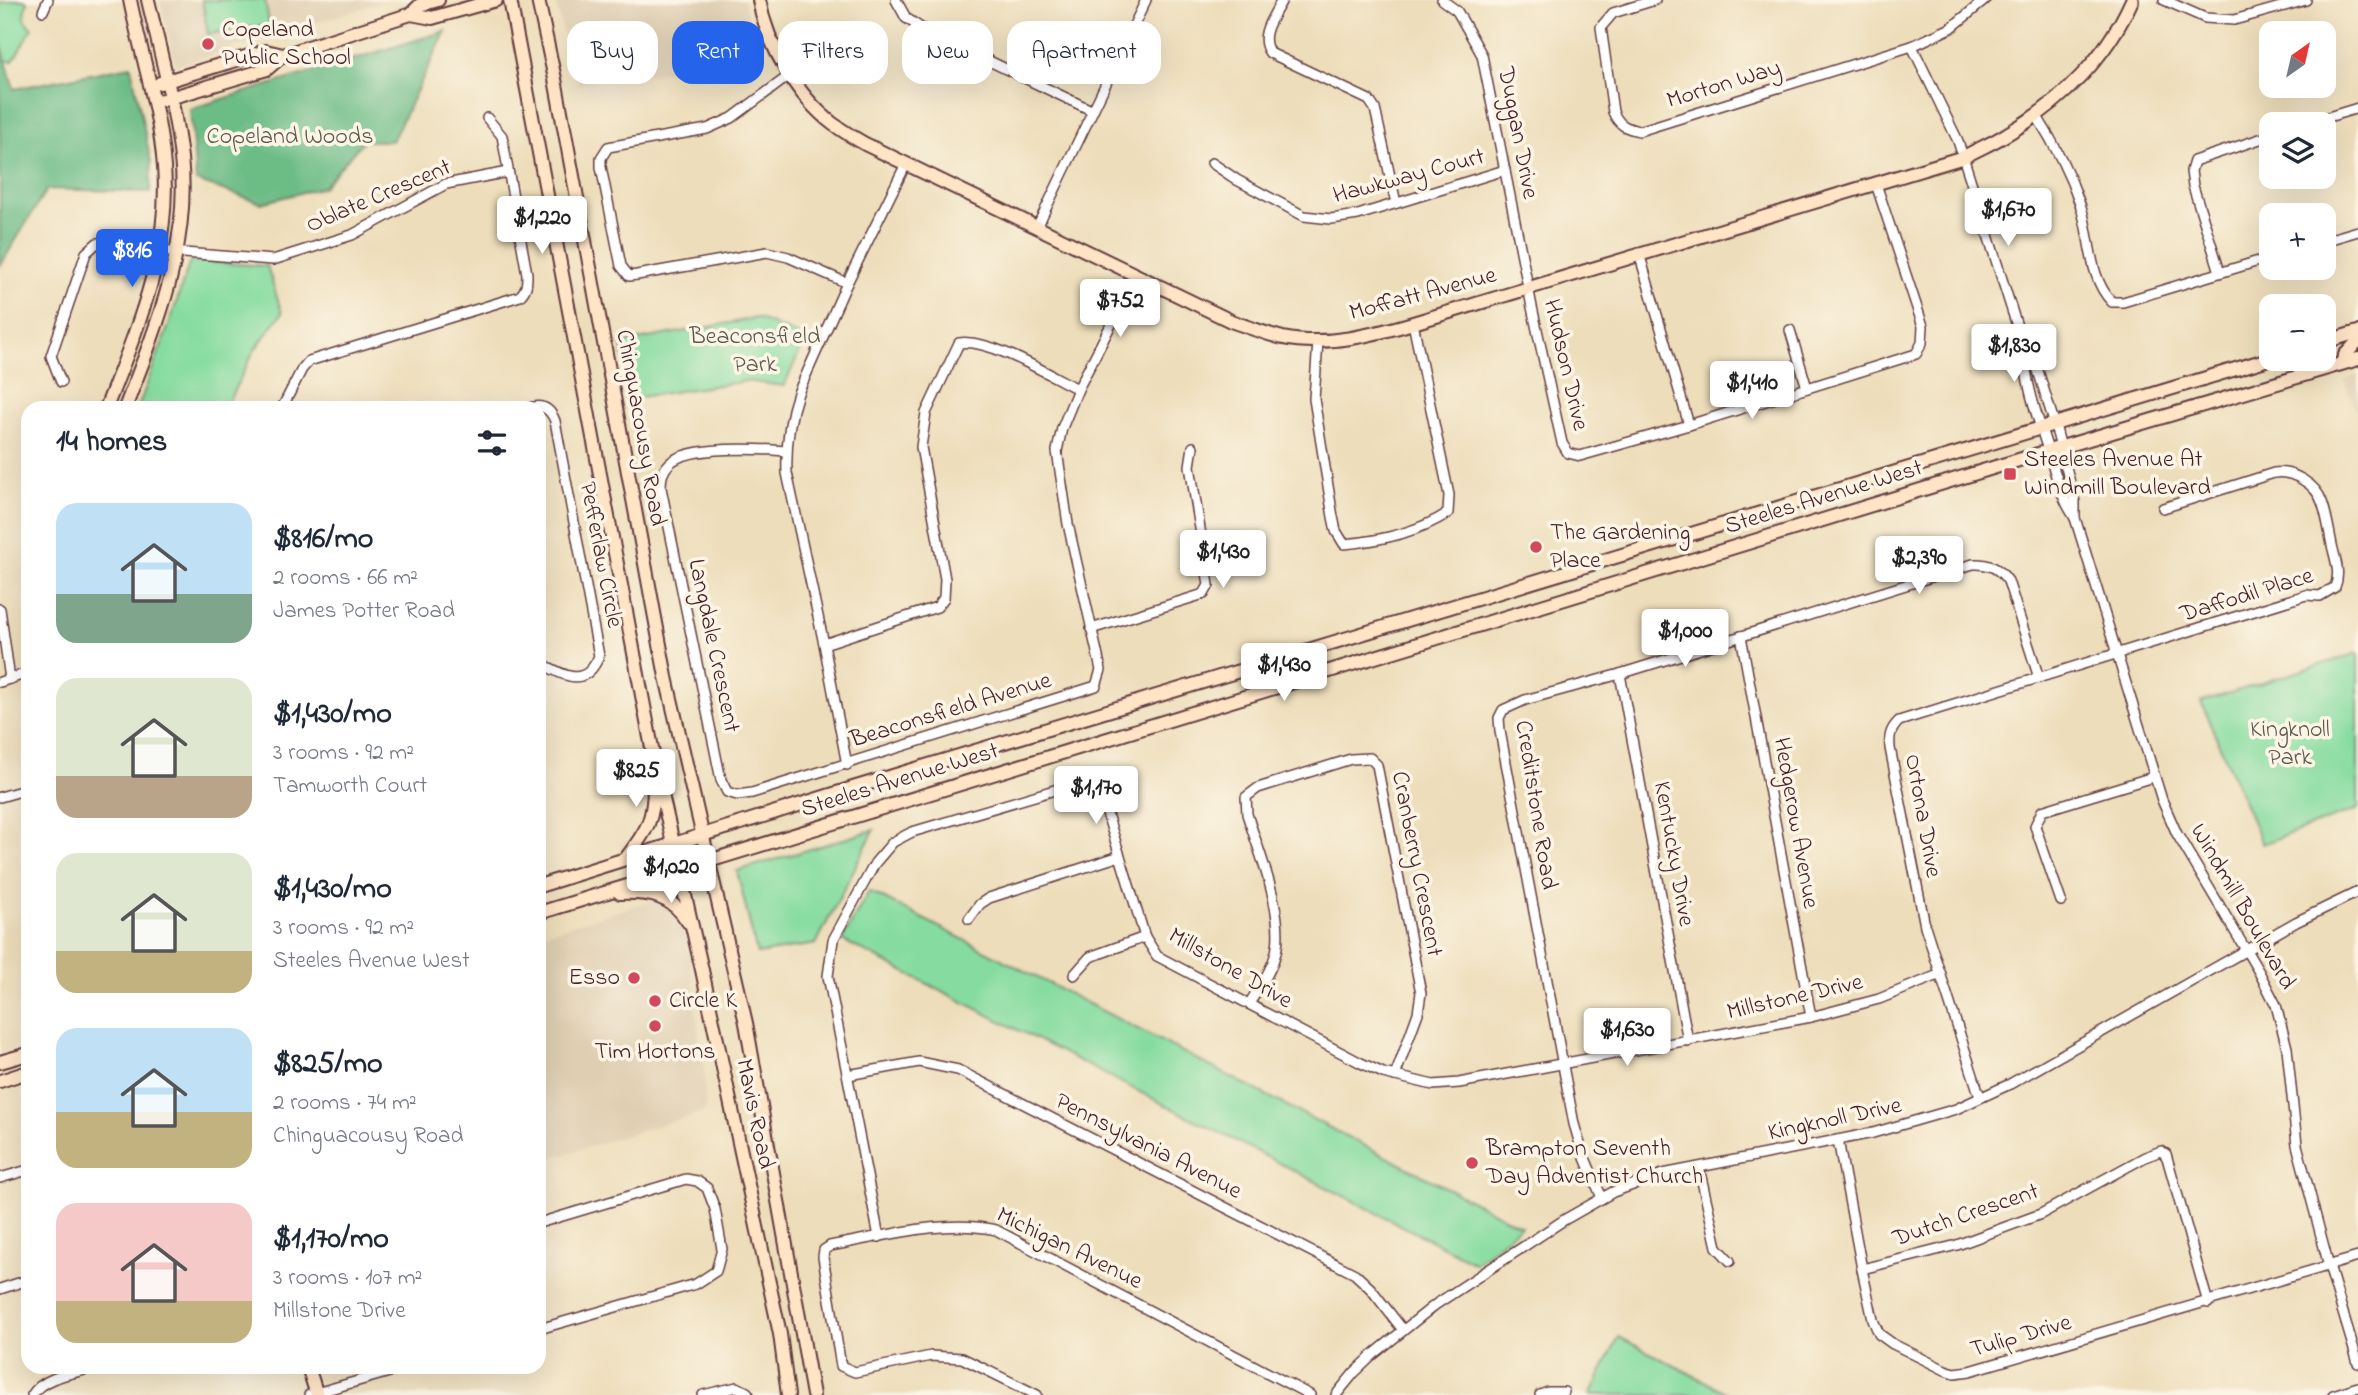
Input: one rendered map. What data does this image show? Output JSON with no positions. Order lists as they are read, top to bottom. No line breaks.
{"streets":{"main road":["Moffatt Avenue","Chinguacousy Road","Steeles Avenue West","Mavis Road"],"street":["Morton Way","Duggan Drive","Hawkway Court","Oblate Crescent","Hudson Drive","Pefferlaw Circle","Daffodil Place","Langdale Crescent","Beaconsfield Avenue","Creditstone Road","Ortona Drive","Hedgerow Avenue","Kentucky Drive","Cranberry Crescent","Windmill Boulevard","Millstone Drive","Kingknoll Drive","Pennsylvania Avenue","Dutch Crescent","Michigan Avenue","Tulip Drive"]},"crossings":[["Duggan Drive","Hawkway Court"],["Duggan Drive","Moffatt Avenue"],["Duggan Drive","Hudson Drive"],["Moffatt Avenue","Hudson Drive"],["Moffatt Avenue","Beaconsfield Avenue"],["Chinguacousy Road","Steeles Avenue West"],["Chinguacousy Road","Mavis Road"],["Steeles Avenue West","Windmill Boulevard"],["Steeles Avenue West","Mavis Road"],["Daffodil Place","Ortona Drive"],["Daffodil Place","Windmill Boulevard"],["Langdale Crescent","Beaconsfield Avenue"],["Creditstone Road","Ortona Drive"],["Creditstone Road","Hedgerow Avenue"],["Creditstone Road","Kentucky Drive"],["Creditstone Road","Millstone Drive"],["Creditstone Road","Kingknoll Drive"],["Ortona Drive","Windmill Boulevard"],["Ortona Drive","Millstone Drive"],["Ortona Drive","Kingknoll Drive"],["Hedgerow Avenue","Millstone Drive"],["Kentucky Drive","Millstone Drive"],["Cranberry Crescent","Millstone Drive"],["Windmill Boulevard","Kingknoll Drive"],["Windmill Boulevard","Tulip Drive"],["Millstone Drive","Pennsylvania Avenue"],["Millstone Drive","Michigan Avenue"],["Kingknoll Drive","Pennsylvania Avenue"],["Kingknoll Drive","Tulip Drive"],["Dutch Crescent","Tulip Drive"]],"parks":["Copeland Woods","Beaconsfield Park","Kingknoll Park"],"places":{"other":["Copeland Public School","The Gardening Place","Esso","Circle K","Tim Hortons","Brampton Seventh Day Adventist Church"],"transit":["Steeles Avenue At Windmill Boulevard"]},"north":"top right","page":{"map_buttons":["+","−"],"chip":["Buy","Rent","Filters","New","Apartment"],"price":["$1,670","$1,220","$816","$752","$1,830","$1,410","$1,430","$2,390","$1,000","$1,430","$825","$1,170","$1,020","$1,630"],"heading":"14 homes","list":[{"name":"$816/mo","note":"2 rooms · 66 m² · James Potter Road"},{"name":"$1,430/mo","note":"3 rooms · 92 m² · Tamworth Court"},{"name":"$1,430/mo","note":"3 rooms · 92 m² · Steeles Avenue West"},{"name":"$825/mo","note":"2 rooms · 74 m² · Chinguacousy Road"},{"name":"$1,170/mo","note":"3 rooms · 107 m² · Millstone Drive"}]}}
